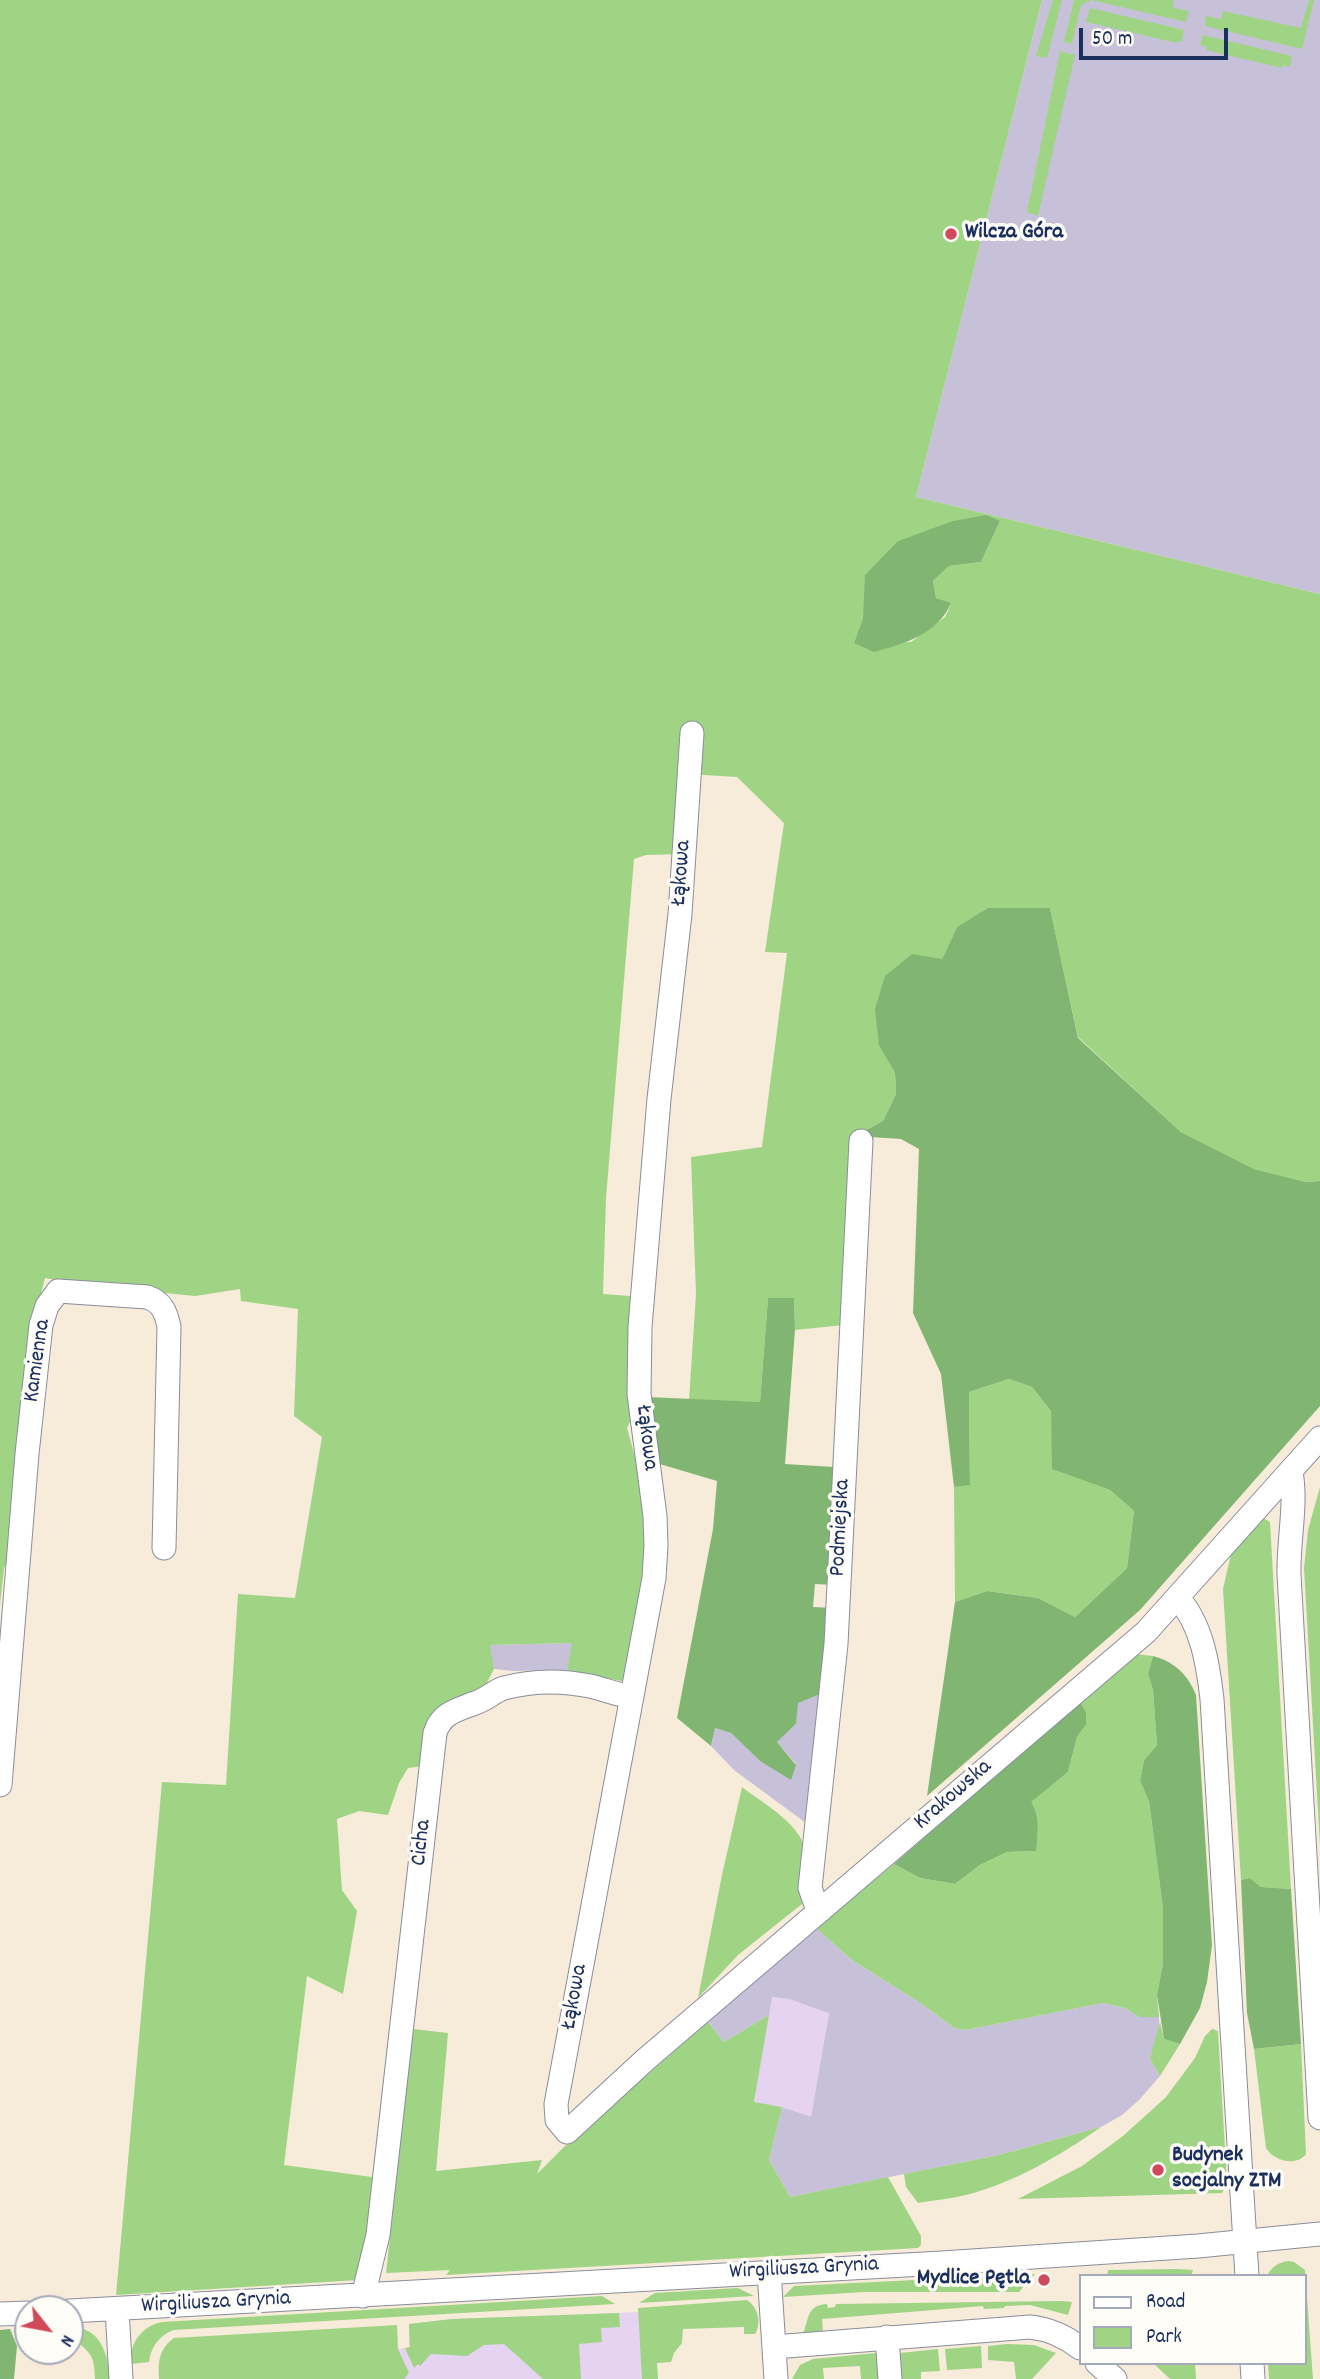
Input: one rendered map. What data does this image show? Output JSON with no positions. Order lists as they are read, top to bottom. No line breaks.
{"streets":{"street":["Łąkowa","Kamienna","Podmiejska","Krakowska","Cicha","Wirgiliusza Grynia"]},"crossings":[["Łąkowa","Krakowska"],["Łąkowa","Cicha"],["Podmiejska","Krakowska"],["Cicha","Wirgiliusza Grynia"]],"places":["Wilcza Góra","Budynek socjalny ZTM","Mydlice Pętla"],"legend":["Road","Park"],"scale_bar":"50 m","north":"bottom right"}
